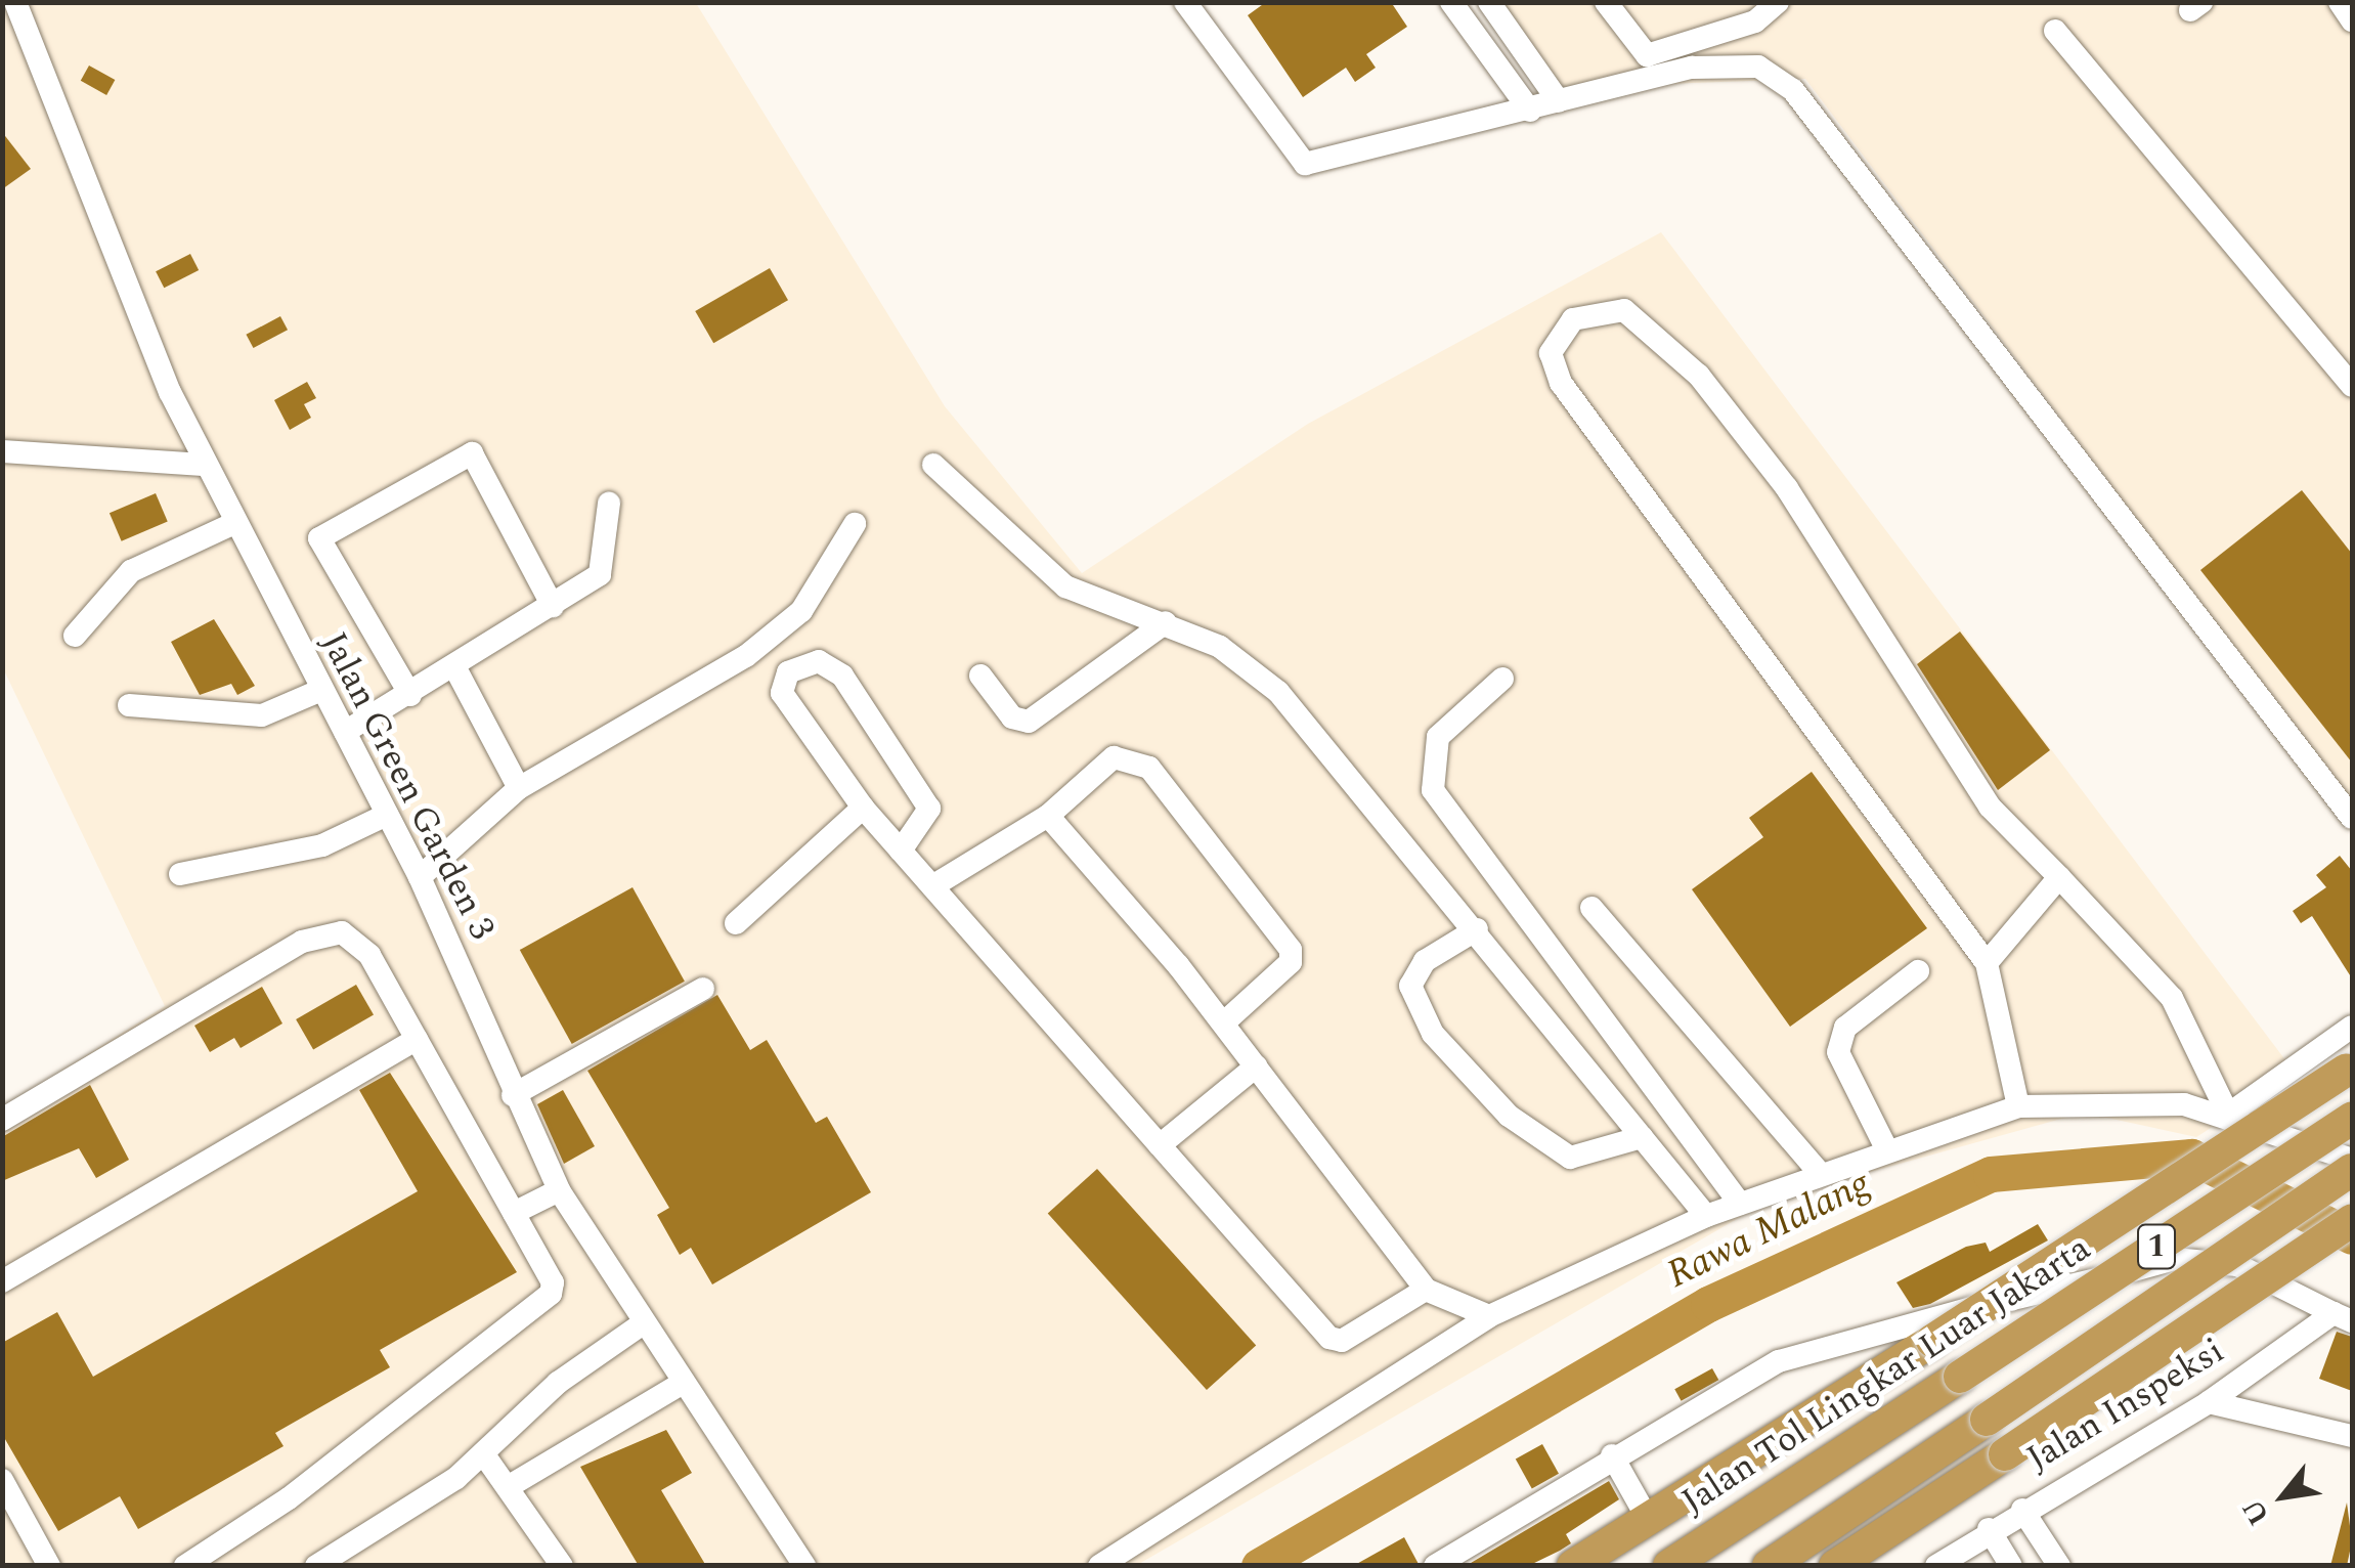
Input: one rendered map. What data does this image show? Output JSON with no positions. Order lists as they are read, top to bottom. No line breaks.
{"streets":{"highway":["1","Jalan Tol Lingkar Luar Jakarta"],"street":["Jalan Green Garden 3","Jalan Inspeksi"]},"water":["Rawa Malang"],"north":"bottom left"}
